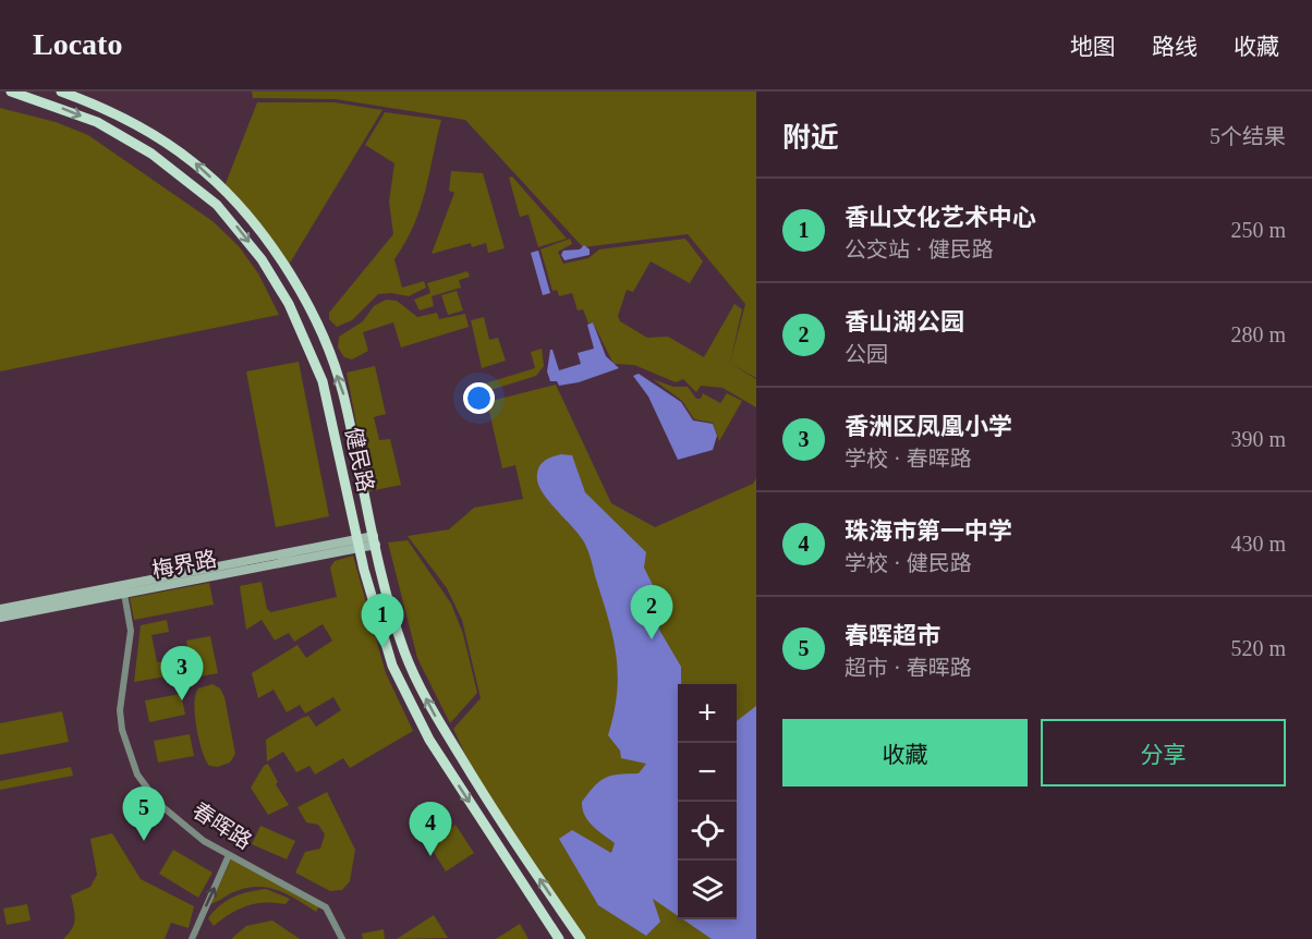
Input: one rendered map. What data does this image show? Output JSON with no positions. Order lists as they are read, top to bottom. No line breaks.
{"streets":{"main road":["健民路","梅界路"],"street":["春晖路"]},"crossings":[["健民路","梅界路"],["梅界路","春晖路"]],"page":{"header":"Locato","nav":["地图","路线","收藏"],"heading":["附近","5个结果"],"list":[{"mark":"1","name":"香山文化艺术中心","note":"公交站 · 健民路","value":"250 m"},{"mark":"2","name":"香山湖公园","note":"公园","value":"280 m"},{"mark":"3","name":"香洲区凤凰小学","note":"学校 · 春晖路","value":"390 m"},{"mark":"4","name":"珠海市第一中学","note":"学校 · 健民路","value":"430 m"},{"mark":"5","name":"春晖超市","note":"超市 · 春晖路","value":"520 m"}],"pins":["2","1","3","5","4"],"map_buttons":["+","−"],"buttons":["收藏","分享"]}}
